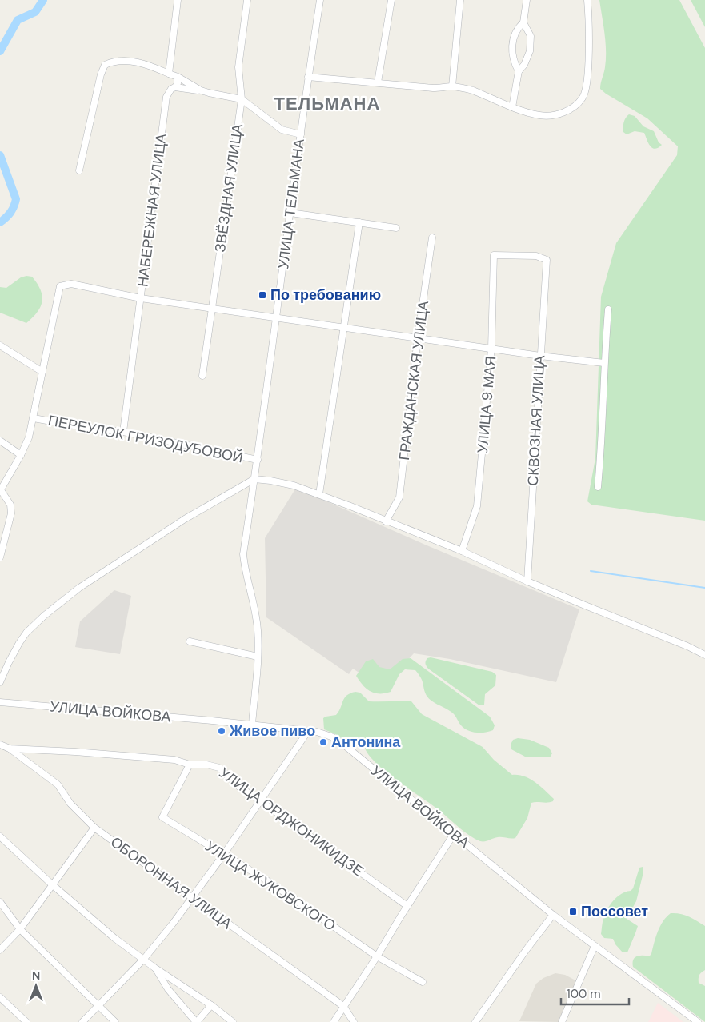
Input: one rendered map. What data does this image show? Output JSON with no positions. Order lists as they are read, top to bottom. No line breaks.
{"streets":{"street":["ЗВЁЗДНАЯ УЛИЦА","УЛИЦА ТЕЛЬМАНА","НАБЕРЕЖНАЯ УЛИЦА","ГРАЖДАНСКАЯ УЛИЦА","УЛИЦА 9 МАЯ","СКВОЗНАЯ УЛИЦА","ПЕРЕУЛОК ГРИЗОДУБОВОЙ","УЛИЦА ВОЙКОВА","УЛИЦА ОРДЖОНИКИДЗЕ","ОБОРОННАЯ УЛИЦА","УЛИЦА ЖУКОВСКОГО"]},"crossings":[["УЛИЦА ТЕЛЬМАНА","ПЕРЕУЛОК ГРИЗОДУБОВОЙ"],["УЛИЦА ТЕЛЬМАНА","УЛИЦА ВОЙКОВА"],["НАБЕРЕЖНАЯ УЛИЦА","ПЕРЕУЛОК ГРИЗОДУБОВОЙ"],["УЛИЦА 9 МАЯ","СКВОЗНАЯ УЛИЦА"],["УЛИЦА ОРДЖОНИКИДЗЕ","ОБОРОННАЯ УЛИЦА"],["УЛИЦА ОРДЖОНИКИДЗЕ","УЛИЦА ЖУКОВСКОГО"]],"districts":["ТЕЛЬМАНА"],"places":{"transit":["По требованию","Поссовет"],"other":["Живое пиво","Антонина"]},"scale_bar":"100 m","north":"top"}
